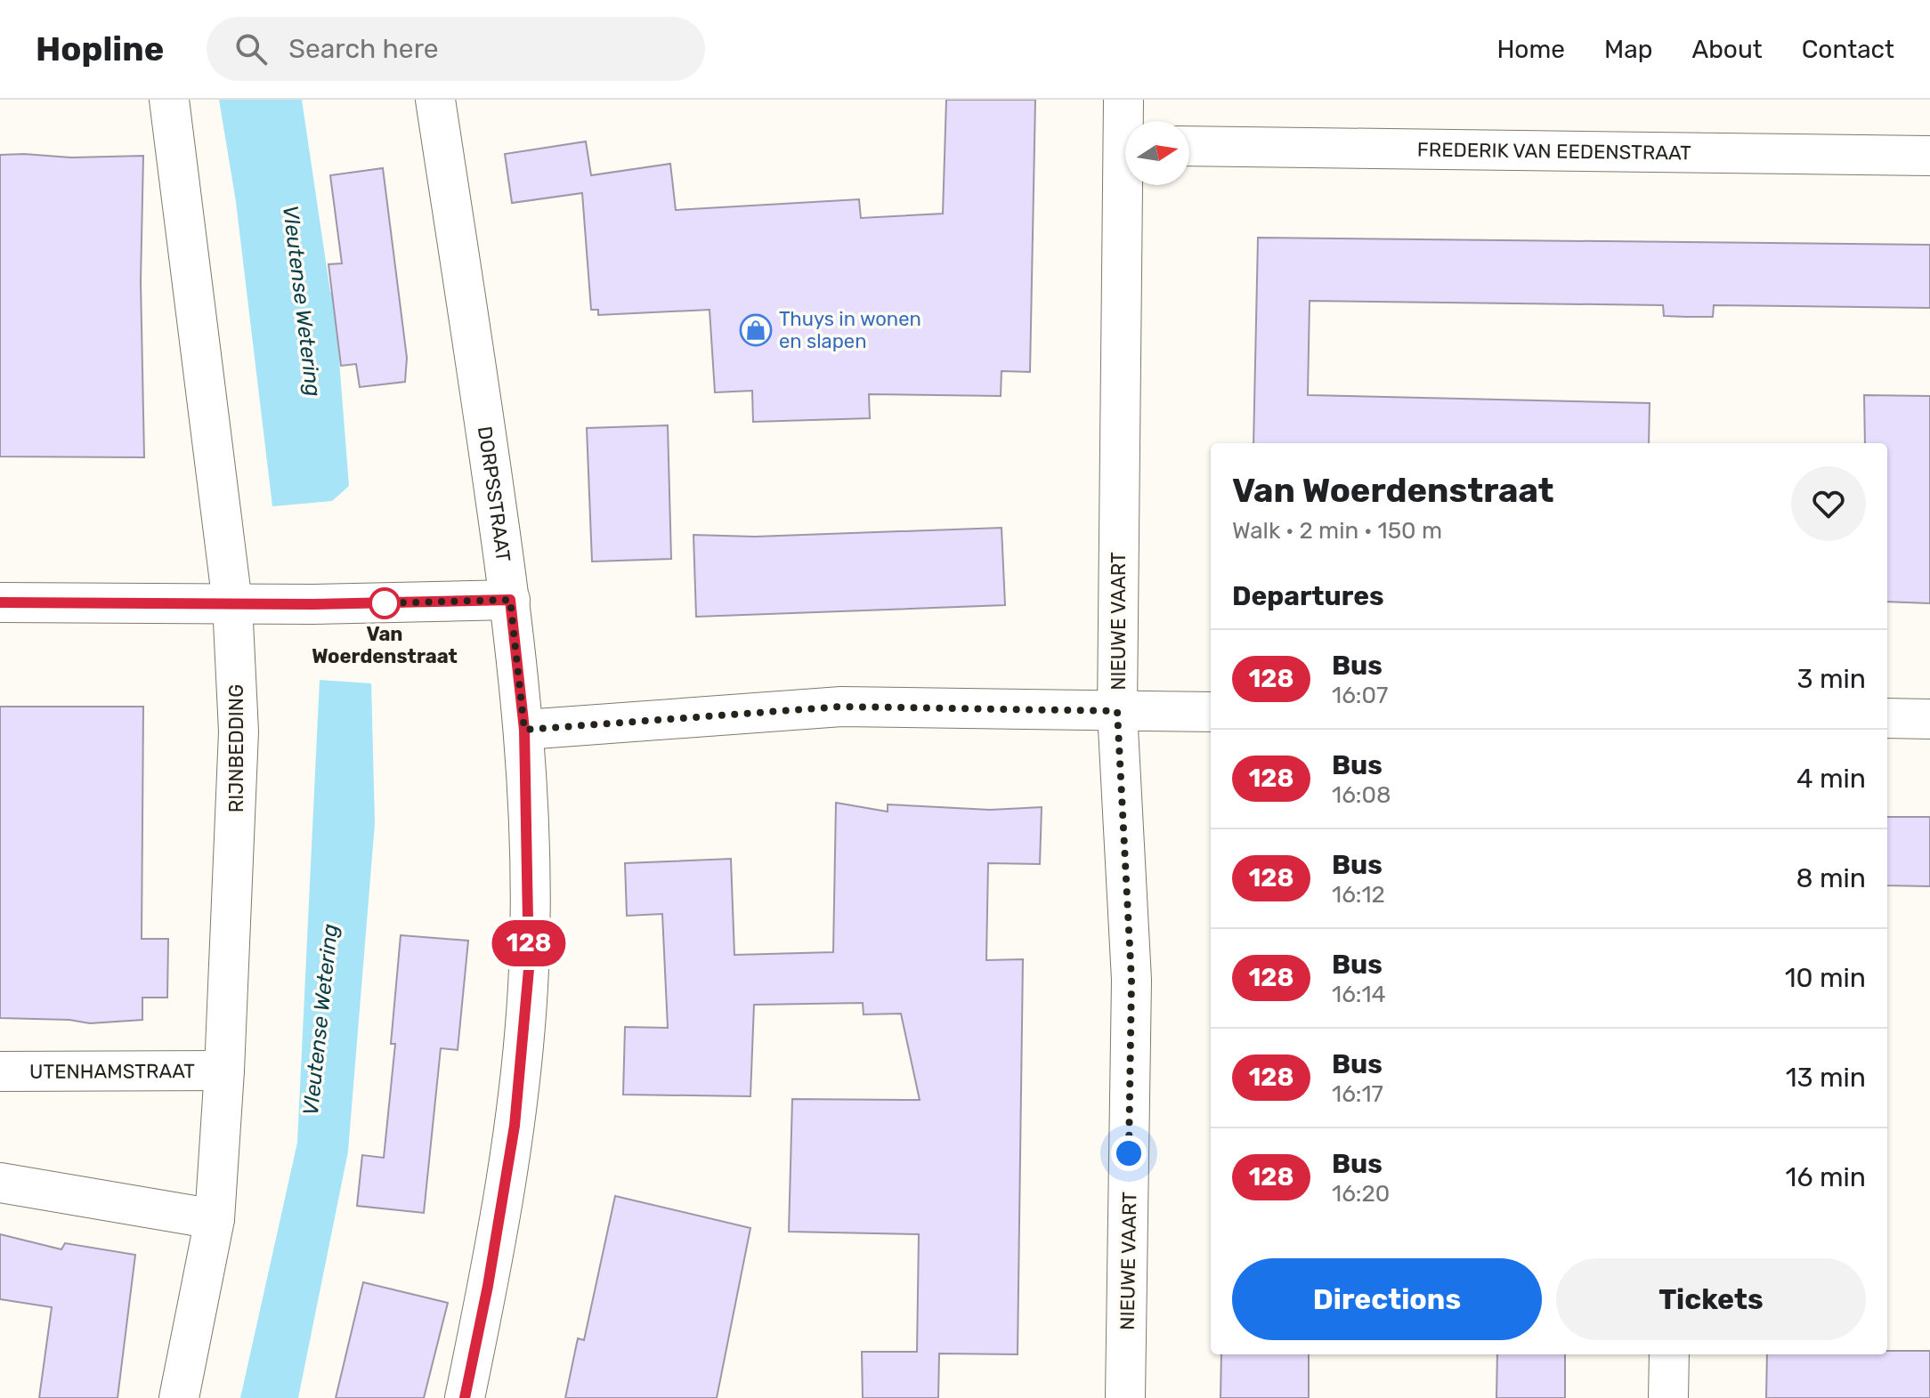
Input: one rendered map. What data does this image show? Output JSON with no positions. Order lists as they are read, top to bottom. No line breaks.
{"streets":{"street":["FREDERIK VAN EEDENSTRAAT","DORPSSTRAAT","NIEUWE VAART","RIJNBEDDING","UTENHAMSTRAAT"]},"crossings":[["RIJNBEDDING","UTENHAMSTRAAT"]],"water":["Vleutense Wetering"],"places":{"shop":["Thuys in wonen en slapen"],"other":["Van Woerdenstraat"]},"lines":["bus line 128"],"north":"right","page":{"header":"Hopline","search":"Search here","nav":["Home","Map","About","Contact"],"on_map":"128","heading":[["Van Woerdenstraat","Walk · 2 min · 150 m"],"Departures"],"list":[{"mark":"128","name":"Bus","note":"16:07","value":"3 min"},{"mark":"128","name":"Bus","note":"16:08","value":"4 min"},{"mark":"128","name":"Bus","note":"16:12","value":"8 min"},{"mark":"128","name":"Bus","note":"16:14","value":"10 min"},{"mark":"128","name":"Bus","note":"16:17","value":"13 min"},{"mark":"128","name":"Bus","note":"16:20","value":"16 min"}],"buttons":["Directions","Tickets"]}}
